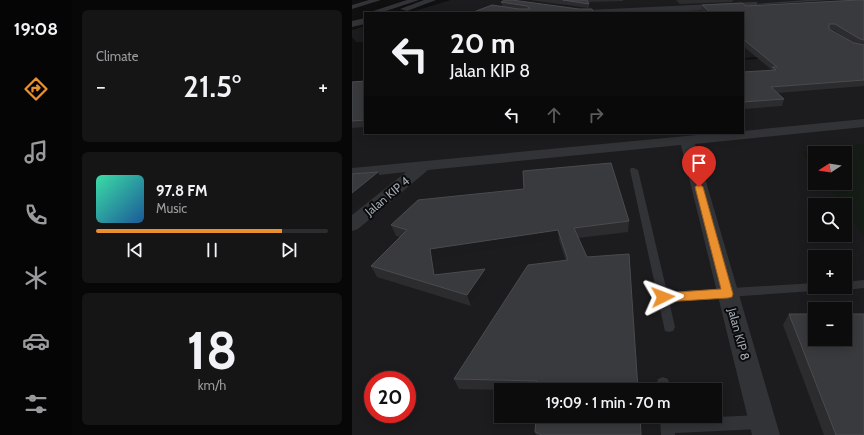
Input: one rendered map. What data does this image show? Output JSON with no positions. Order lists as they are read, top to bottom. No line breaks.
{"streets":{"street":["Jalan KIP 4","Jalan KIP 8"]},"north":"left","page":{"tabs":"19:08","tile":["Climate",["18","km/h"]],"turn":["20 m","Jalan KIP 8"],"heat":["−","21.5°","+"],"map_buttons":["+","−"],"song":["97.8 FM","Music"],"limit":"20","trip":"19:09 · 1 min · 70 m"}}
